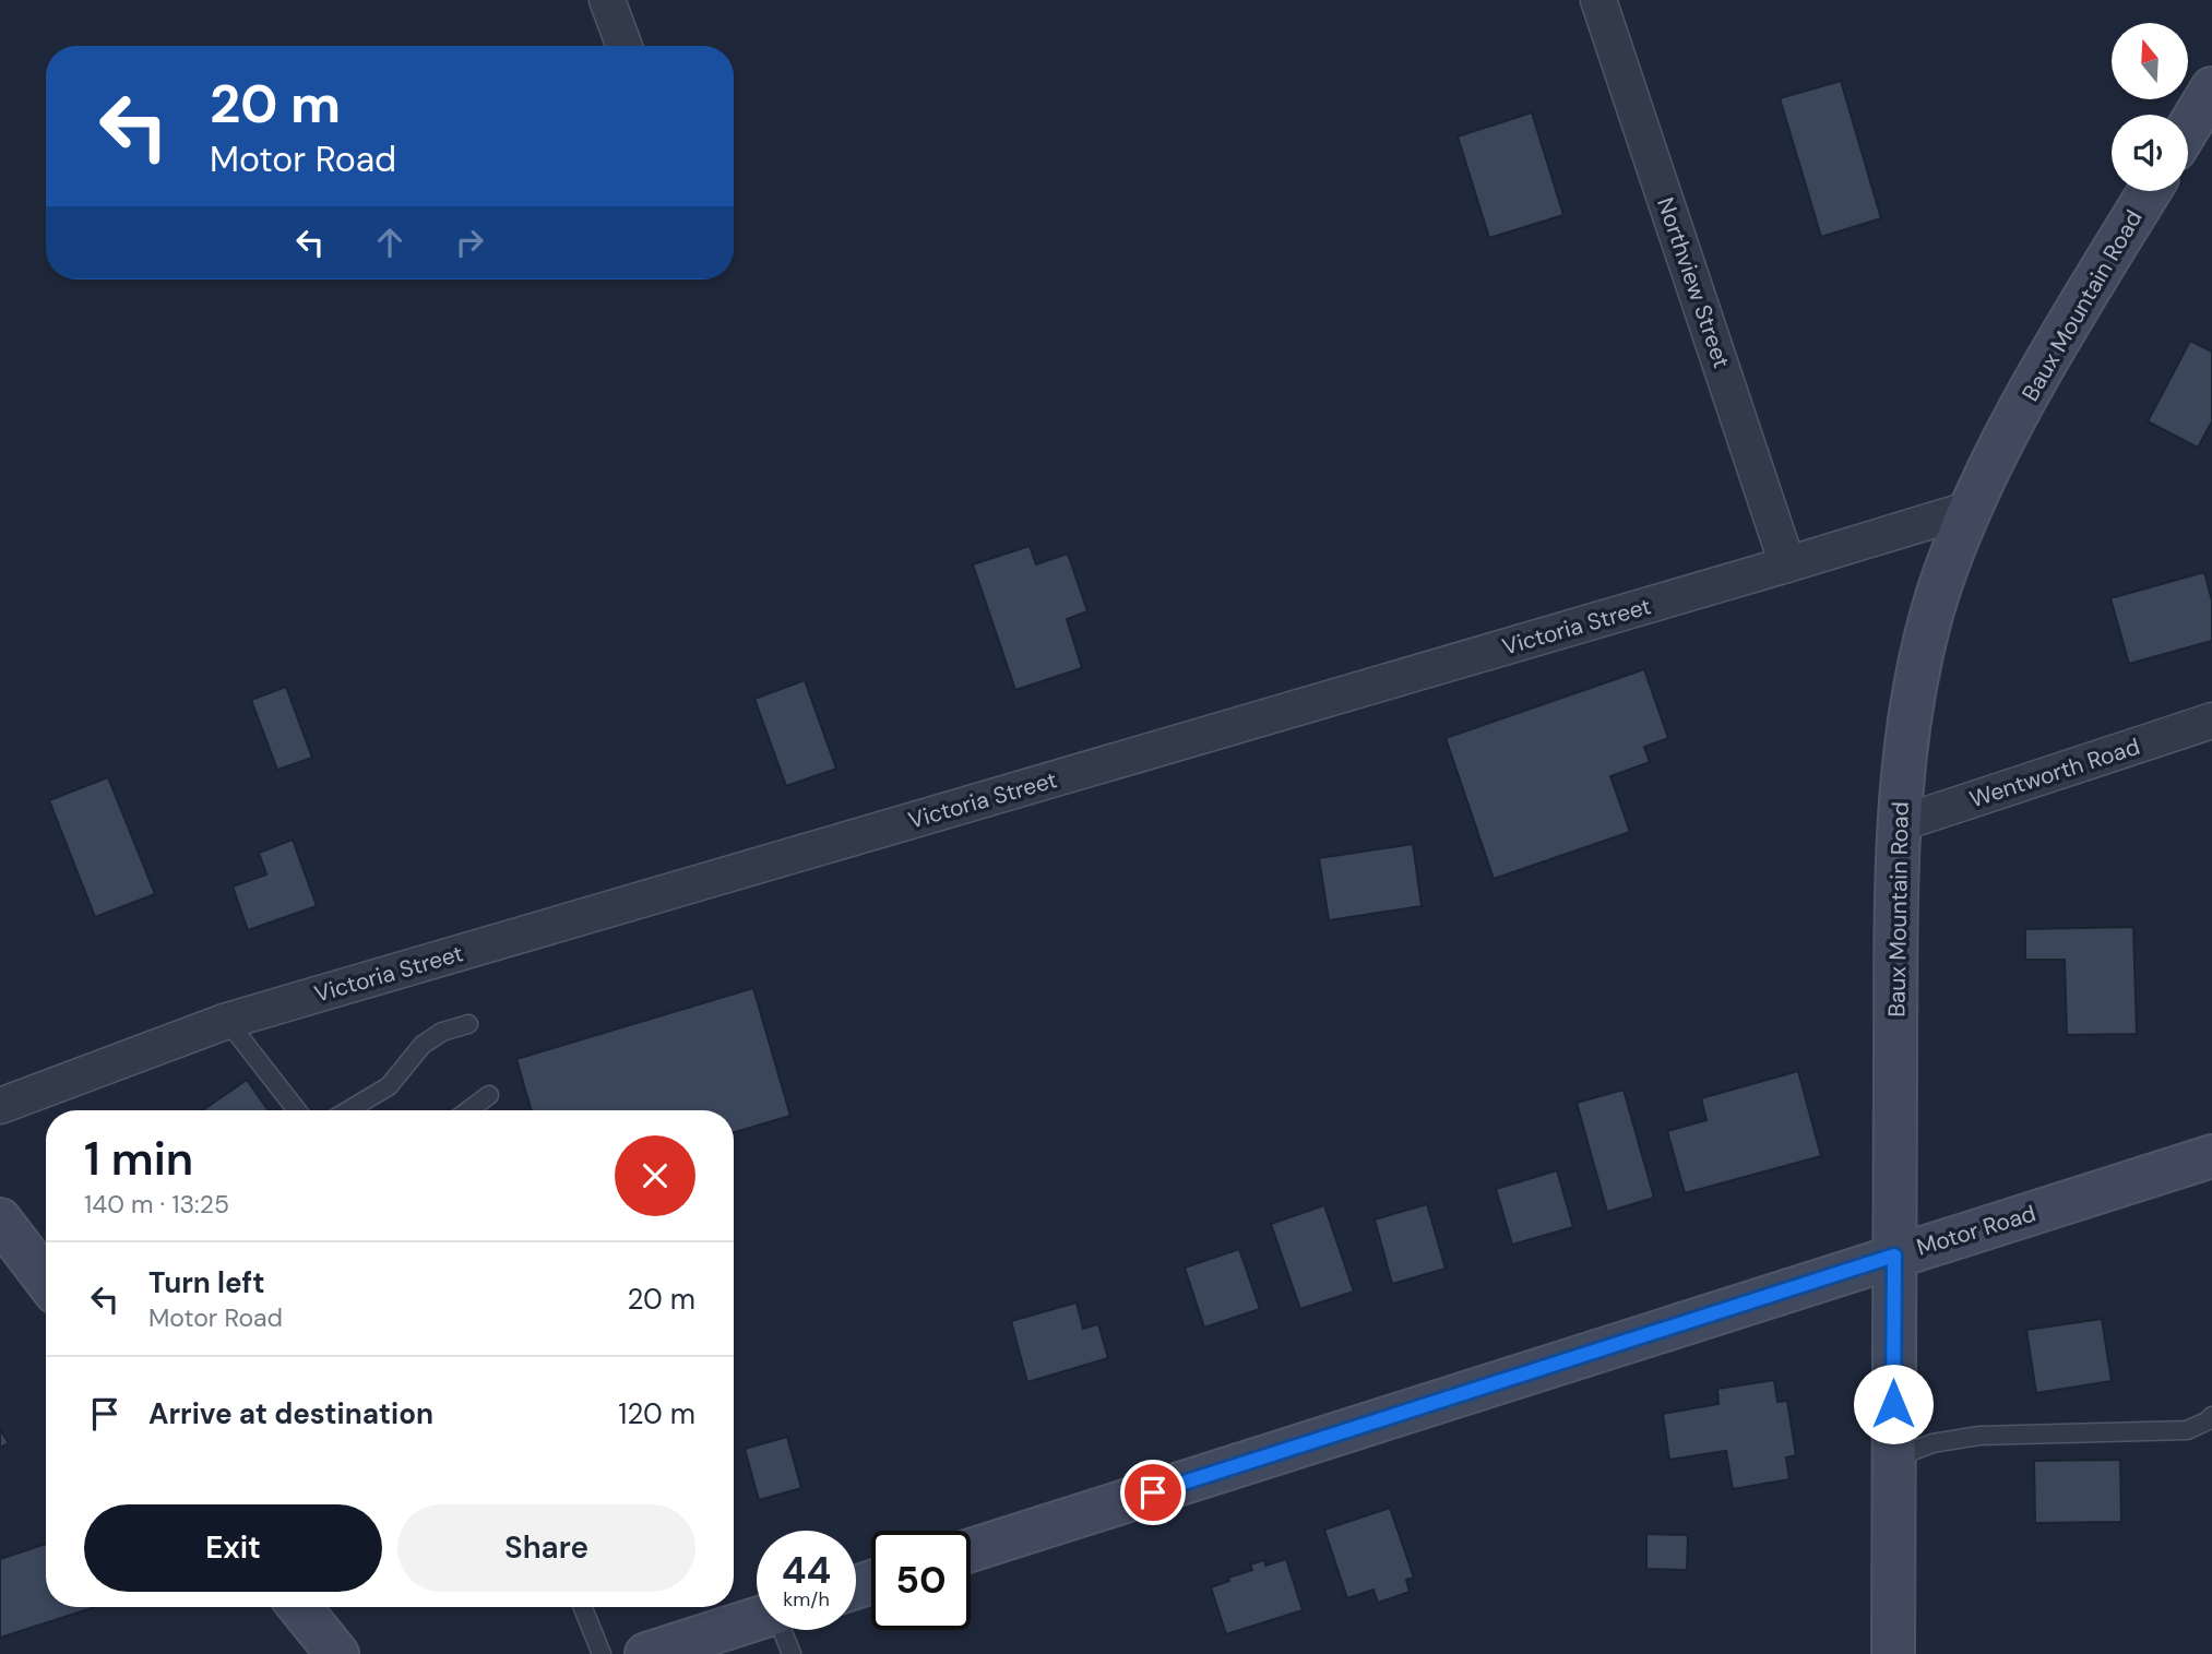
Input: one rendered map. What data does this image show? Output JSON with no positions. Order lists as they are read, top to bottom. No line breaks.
{"streets":{"main road":["Baux Mountain Road","Motor Road"],"street":["Northview Street","Victoria Street","Wentworth Road"]},"crossings":[["Northview Street","Victoria Street"],["Baux Mountain Road","Victoria Street"],["Baux Mountain Road","Wentworth Road"],["Baux Mountain Road","Motor Road"]],"north":"top","page":{"turn":["20 m","Motor Road"],"heading":["1 min","140 m · 13:25"],"list":[{"name":"Turn left","note":"Motor Road","value":"20 m"},{"name":"Arrive at destination","value":"120 m"}],"buttons":["Exit","Share"],"speed":"44 km/h","limit":"50"}}
